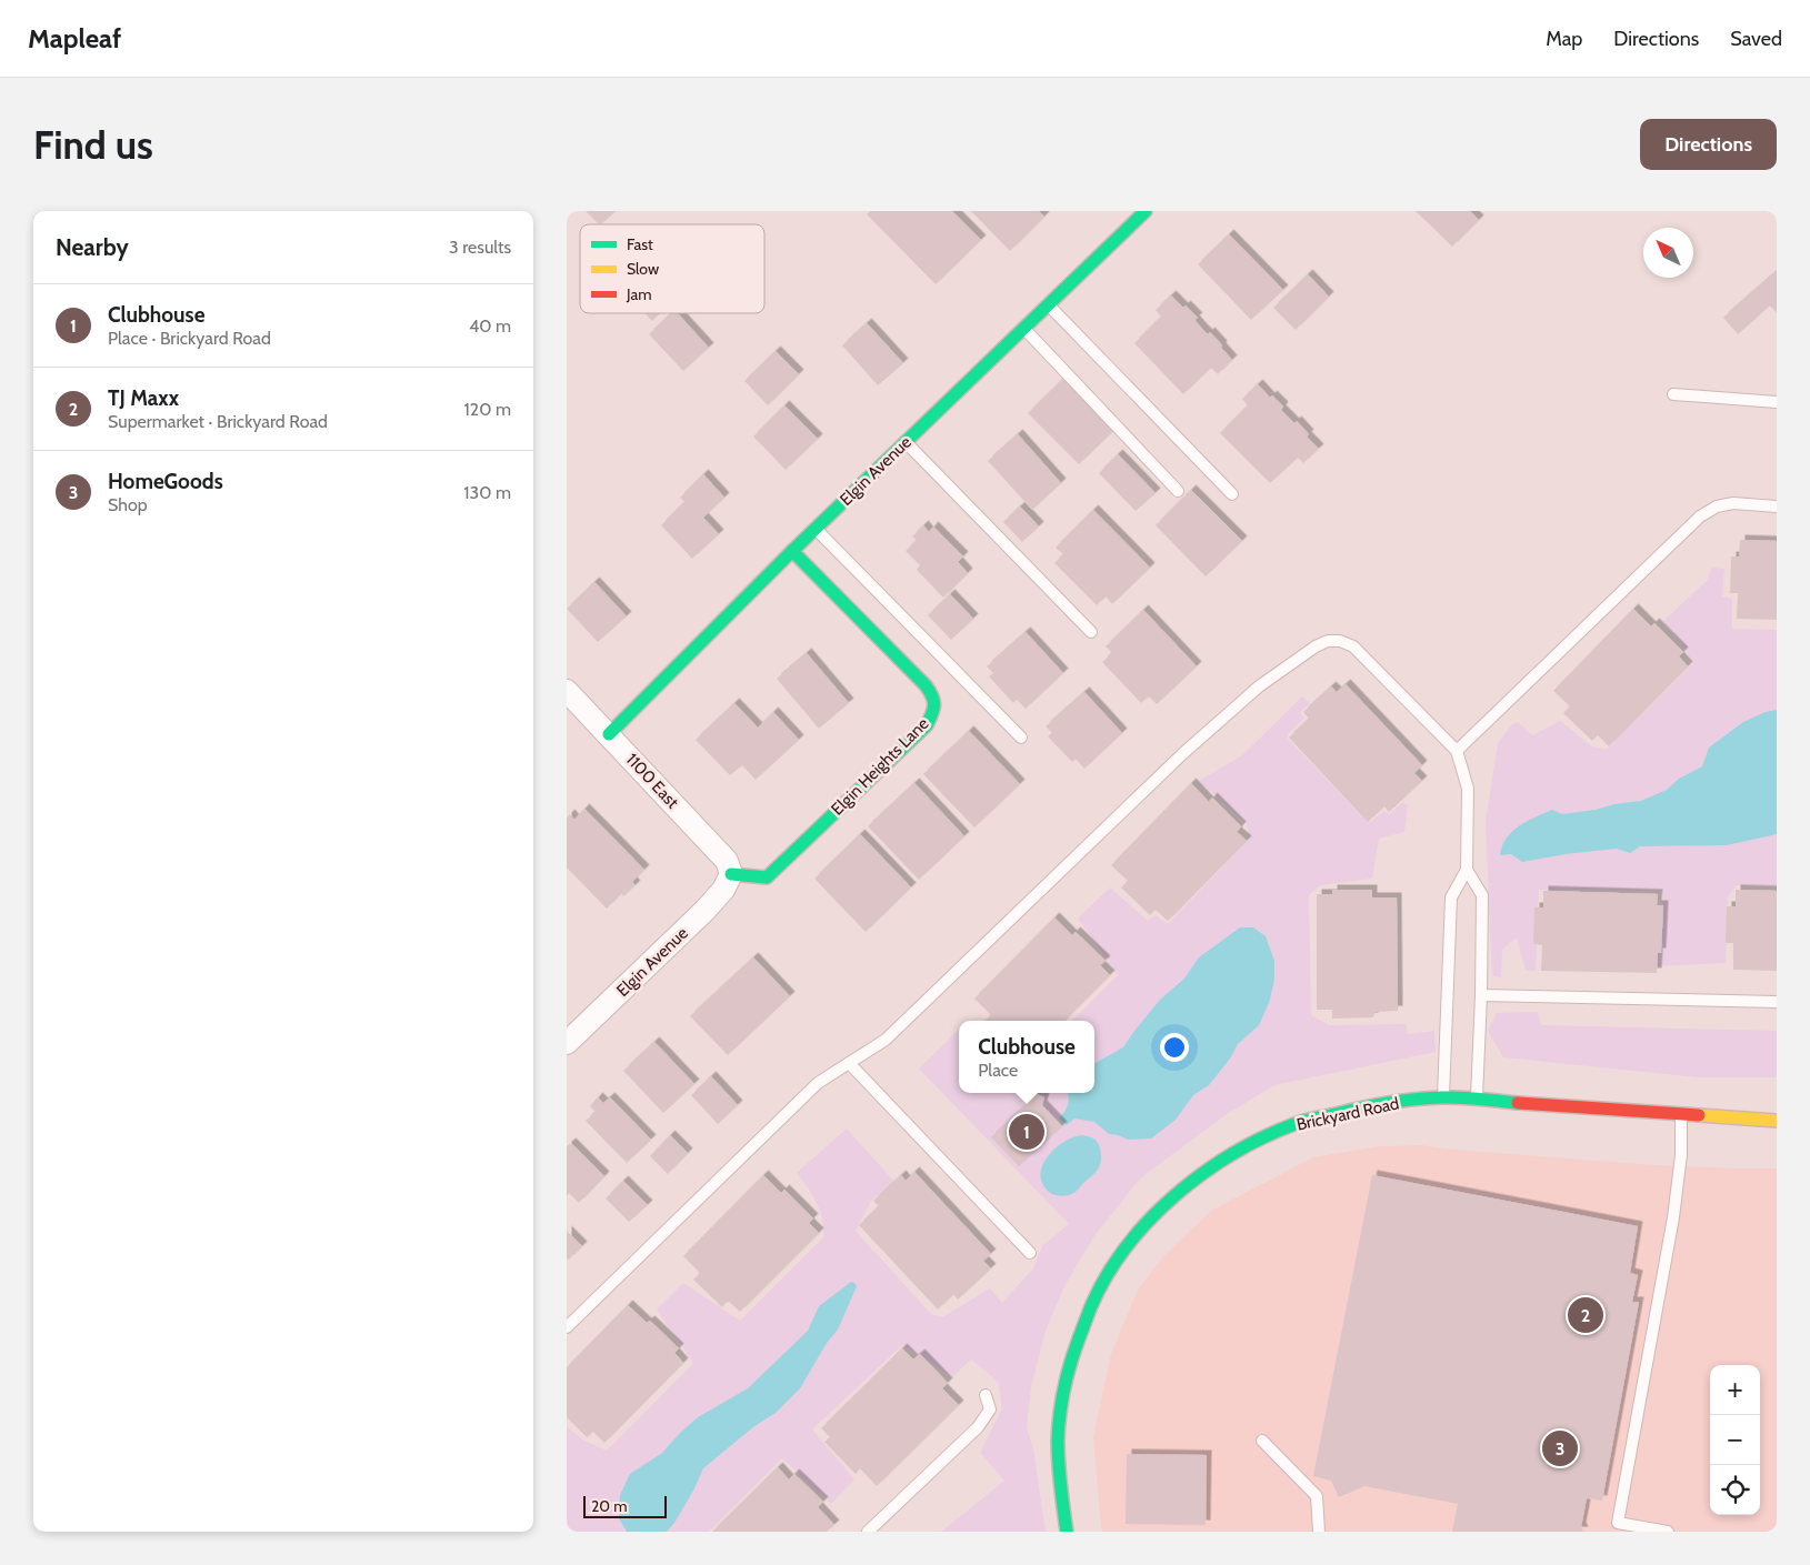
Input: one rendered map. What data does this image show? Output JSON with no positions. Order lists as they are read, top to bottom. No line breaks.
{"streets":{"street":["Elgin Avenue","Elgin Heights Lane","1100 East","Brickyard Road"]},"crossings":[["Elgin Avenue","Elgin Heights Lane"],["Elgin Avenue","1100 East"],["Elgin Heights Lane","1100 East"]],"legend":["Fast","Slow","Jam"],"scale_bar":"20 m","north":"top left","page":{"header":"Mapleaf","nav":["Map","Directions","Saved"],"buttons":"Directions","title":"Find us","heading":["Nearby","3 results"],"list":[{"mark":"1","name":"Clubhouse","note":"Place · Brickyard Road","value":"40 m"},{"mark":"2","name":"TJ Maxx","note":"Supermarket · Brickyard Road","value":"120 m"},{"mark":"3","name":"HomeGoods","note":"Shop","value":"130 m"}],"popup":["Clubhouse","Place"],"pins":["1","2","3"],"map_buttons":["+","−"],"scale":"20 m"}}
